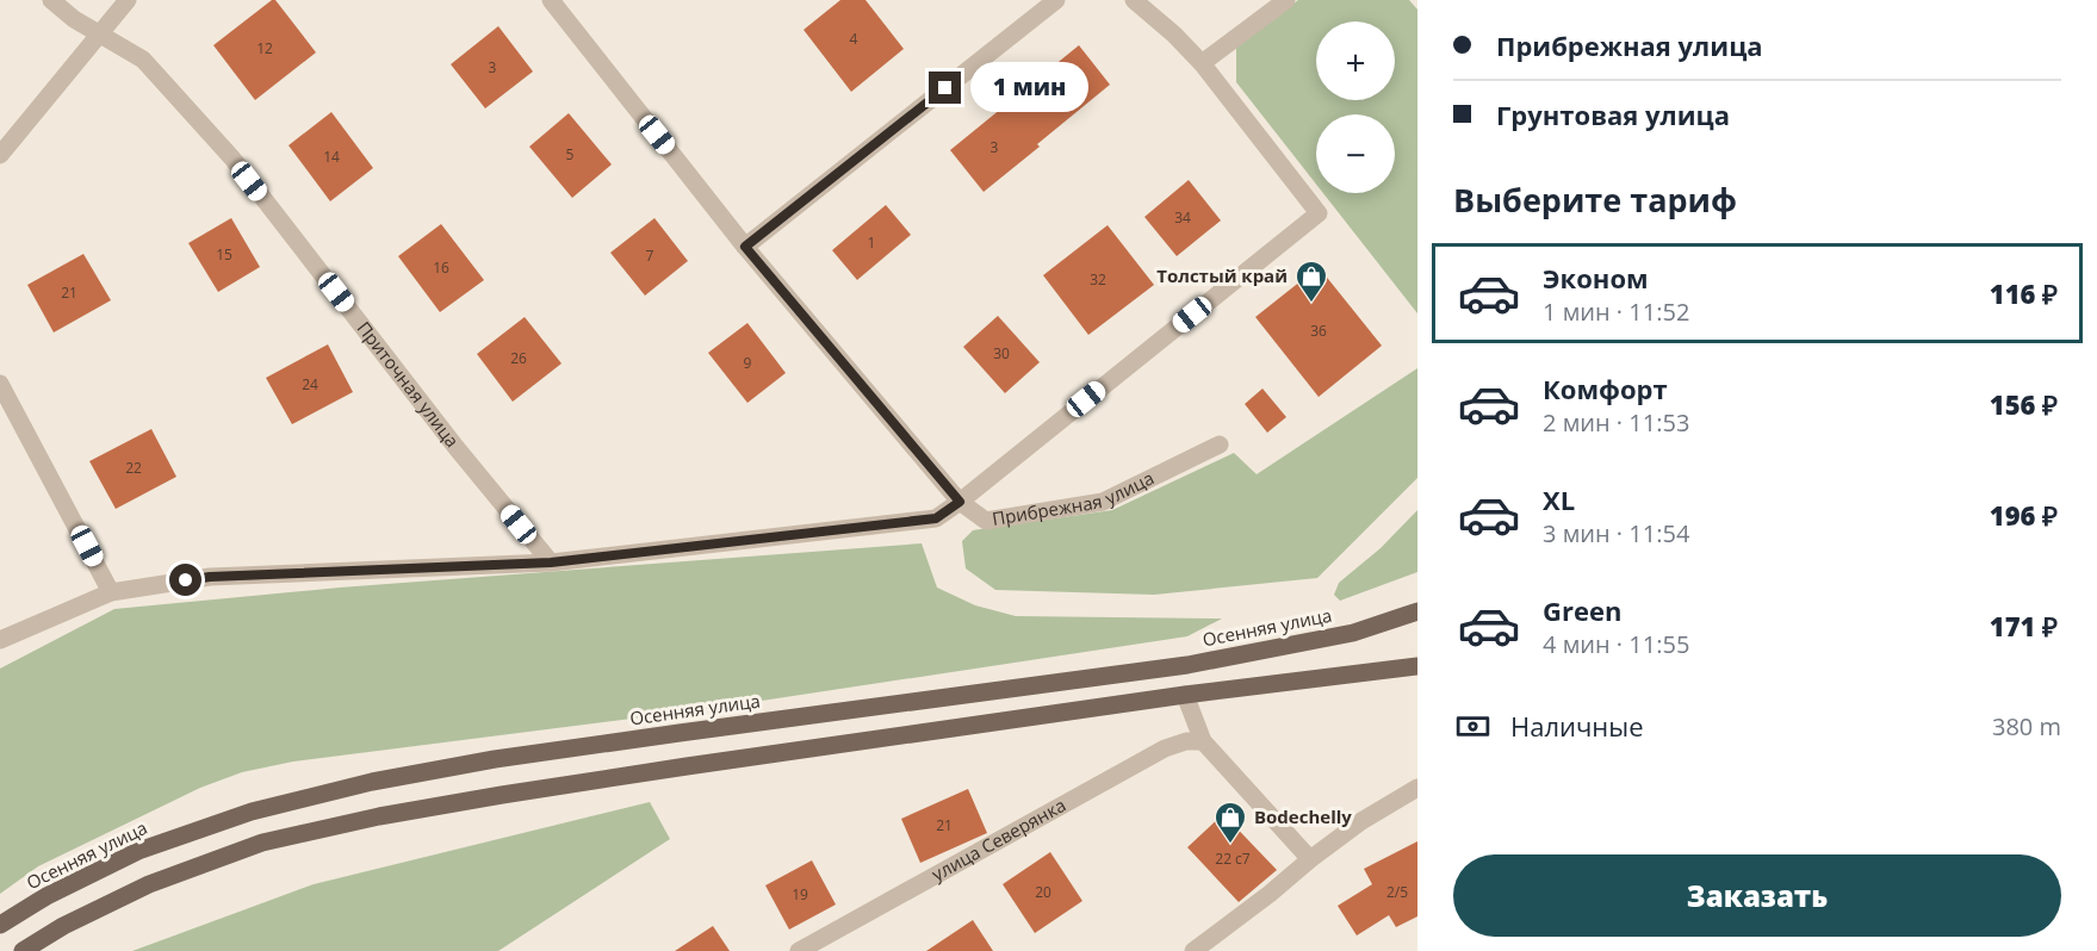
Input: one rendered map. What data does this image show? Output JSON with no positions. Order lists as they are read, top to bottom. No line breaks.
{"streets":{"main road":["Осенняя улица"],"street":["Приточная улица","Прибрежная улица","улица Северянка"]},"places":{"shop":["Толстый край","Bodechelly"]},"house_numbers":["4","12","3","3","5","14","34","1","15","7","16","32","21","36","30","26","9","24","22","21","22 с7","20","2/5","19"],"page":{"banner":["Прибрежная улица","Грунтовая улица"],"map_buttons":["+","−"],"bubble":"1 мин","heading":"Выберите тариф","list":[{"name":"Эконом","note":"1 мин · 11:52","value":"116 ₽"},{"name":"Комфорт","note":"2 мин · 11:53","value":"156 ₽"},{"name":"XL","note":"3 мин · 11:54","value":"196 ₽"},{"name":"Green","note":"4 мин · 11:55","value":"171 ₽"}],"pay":["Наличные","380 m"],"buttons":"Заказать"}}
